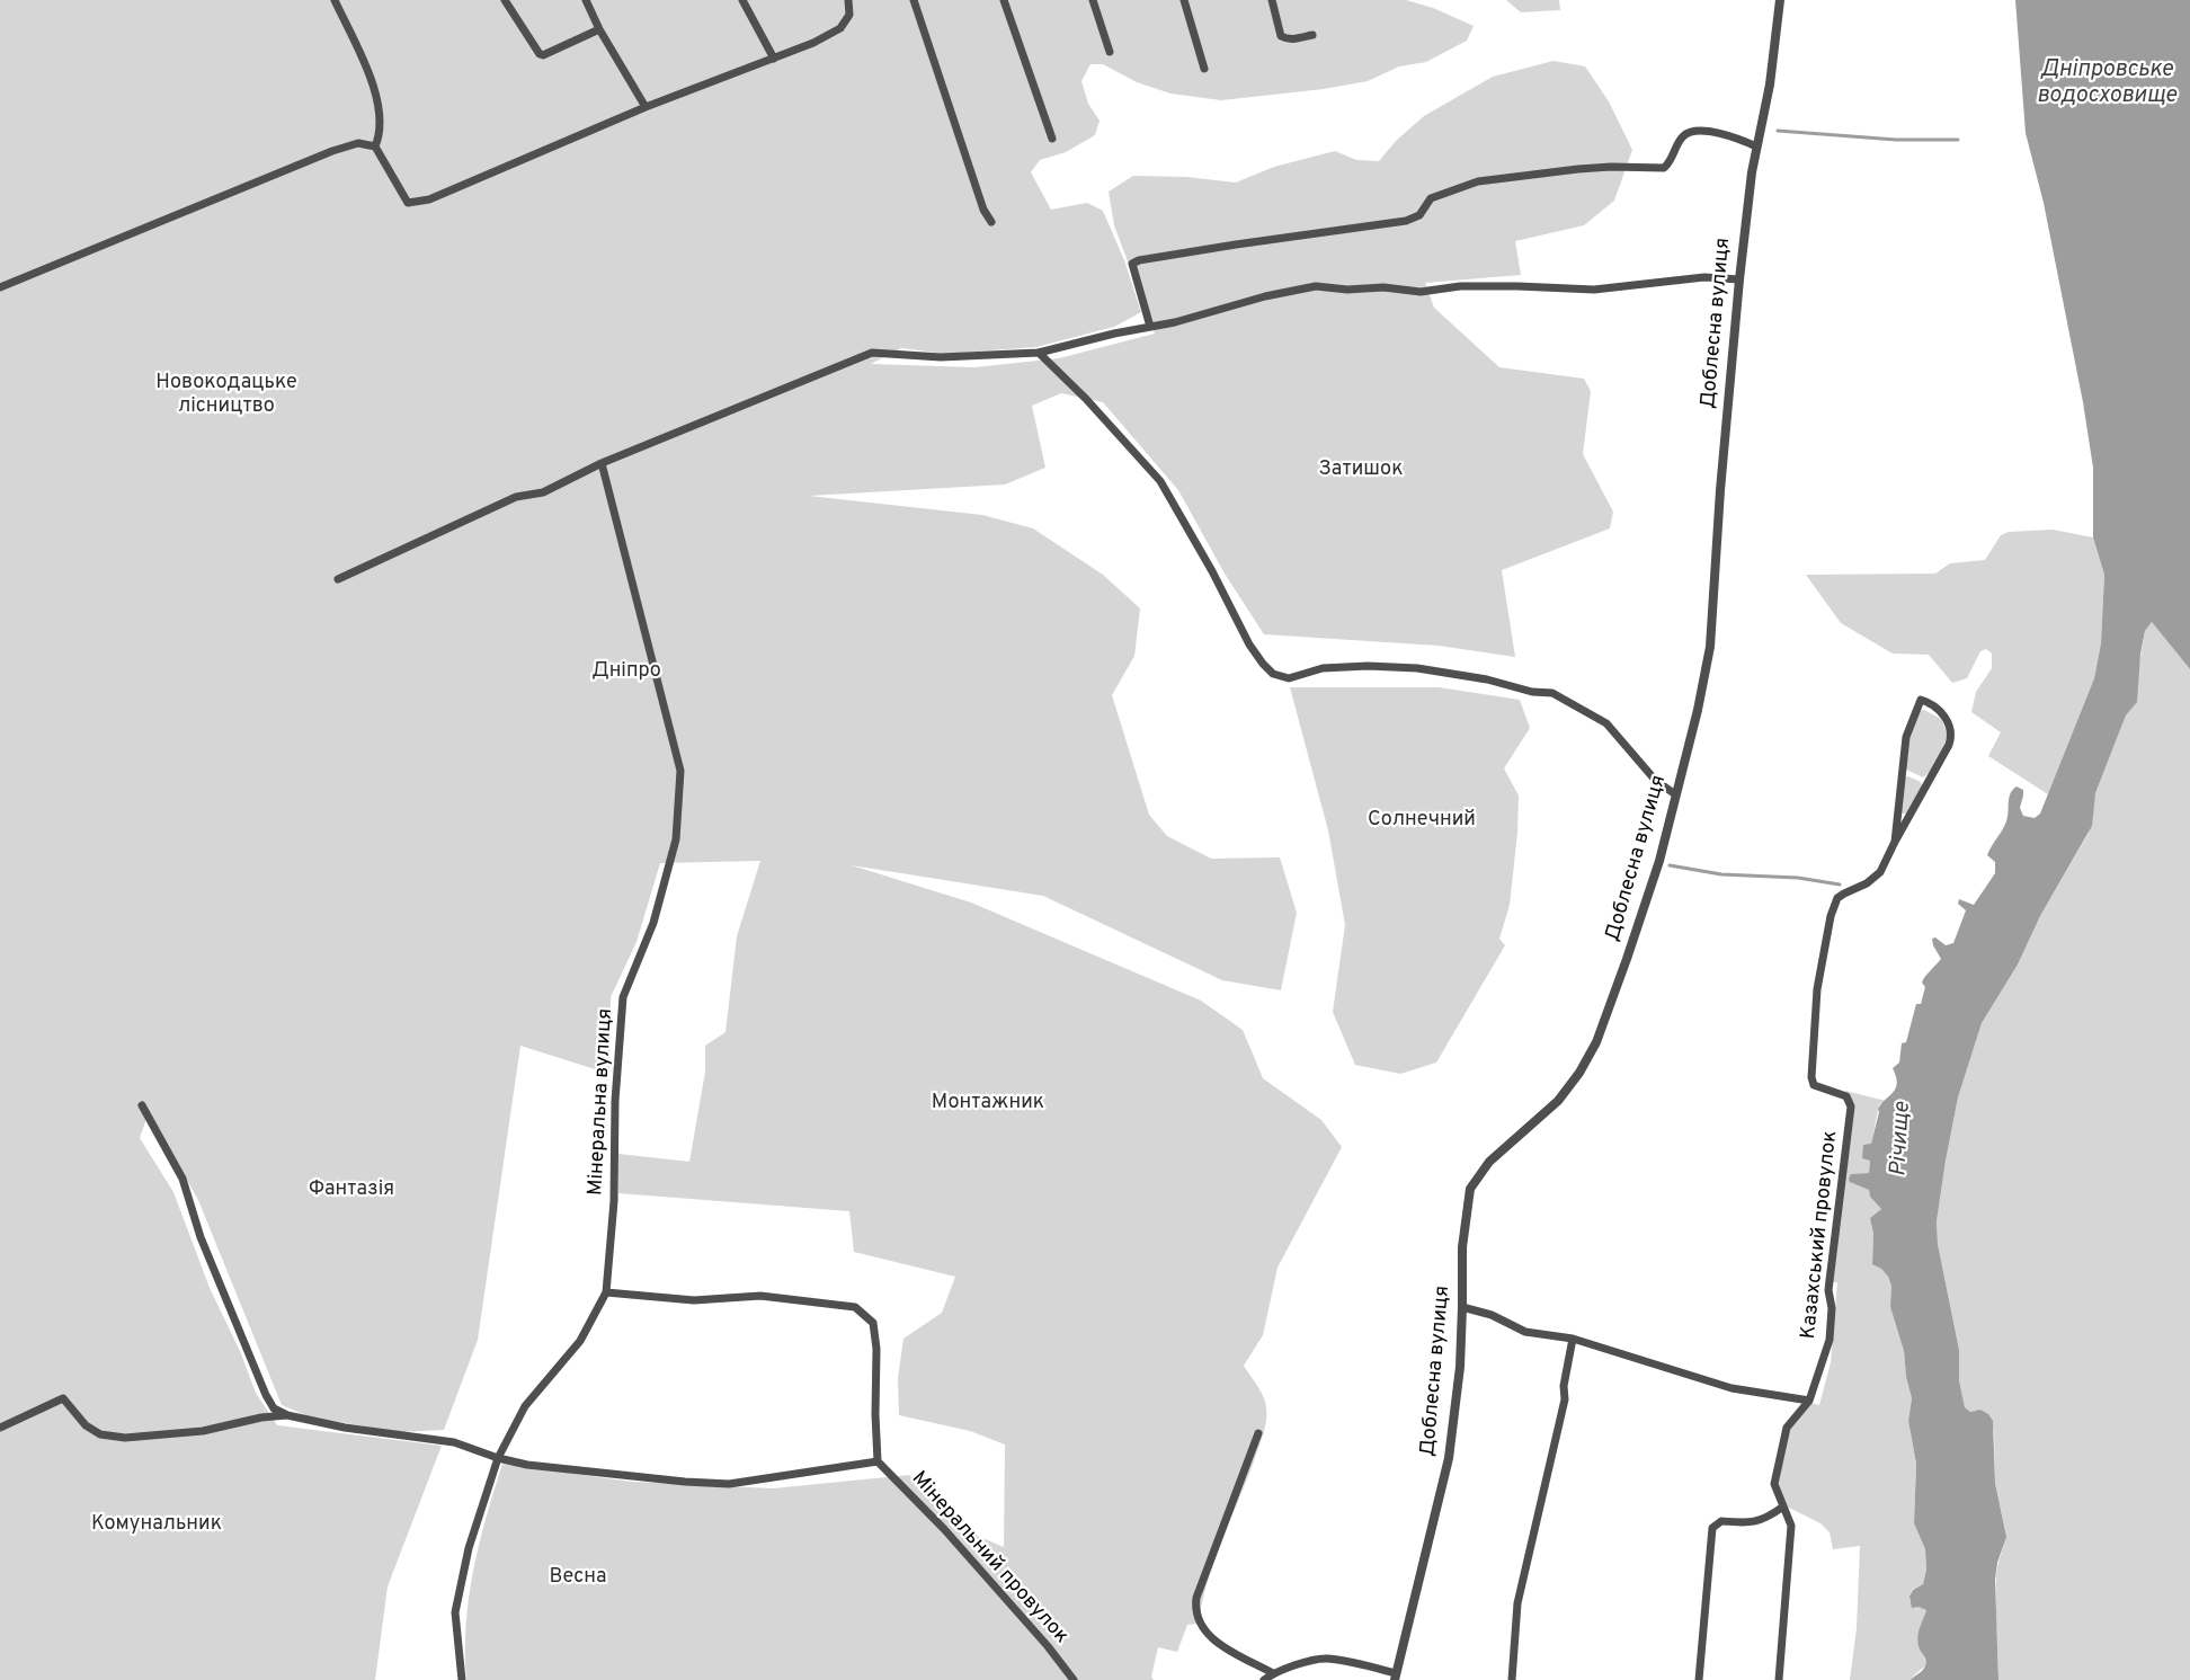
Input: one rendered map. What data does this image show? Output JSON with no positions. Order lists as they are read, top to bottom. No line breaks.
{"streets":{"street":["Доблесна вулиця","Мінеральна вулиця","Казахський провулок","Мінеральний провулок"]},"water":["Дніпровське водосховище","Річище"],"parks":["Новокодацьке лісництво","Затишок","Дніпро","Солнечний","Монтажник","Фантазія","Комунальник","Весна"]}
